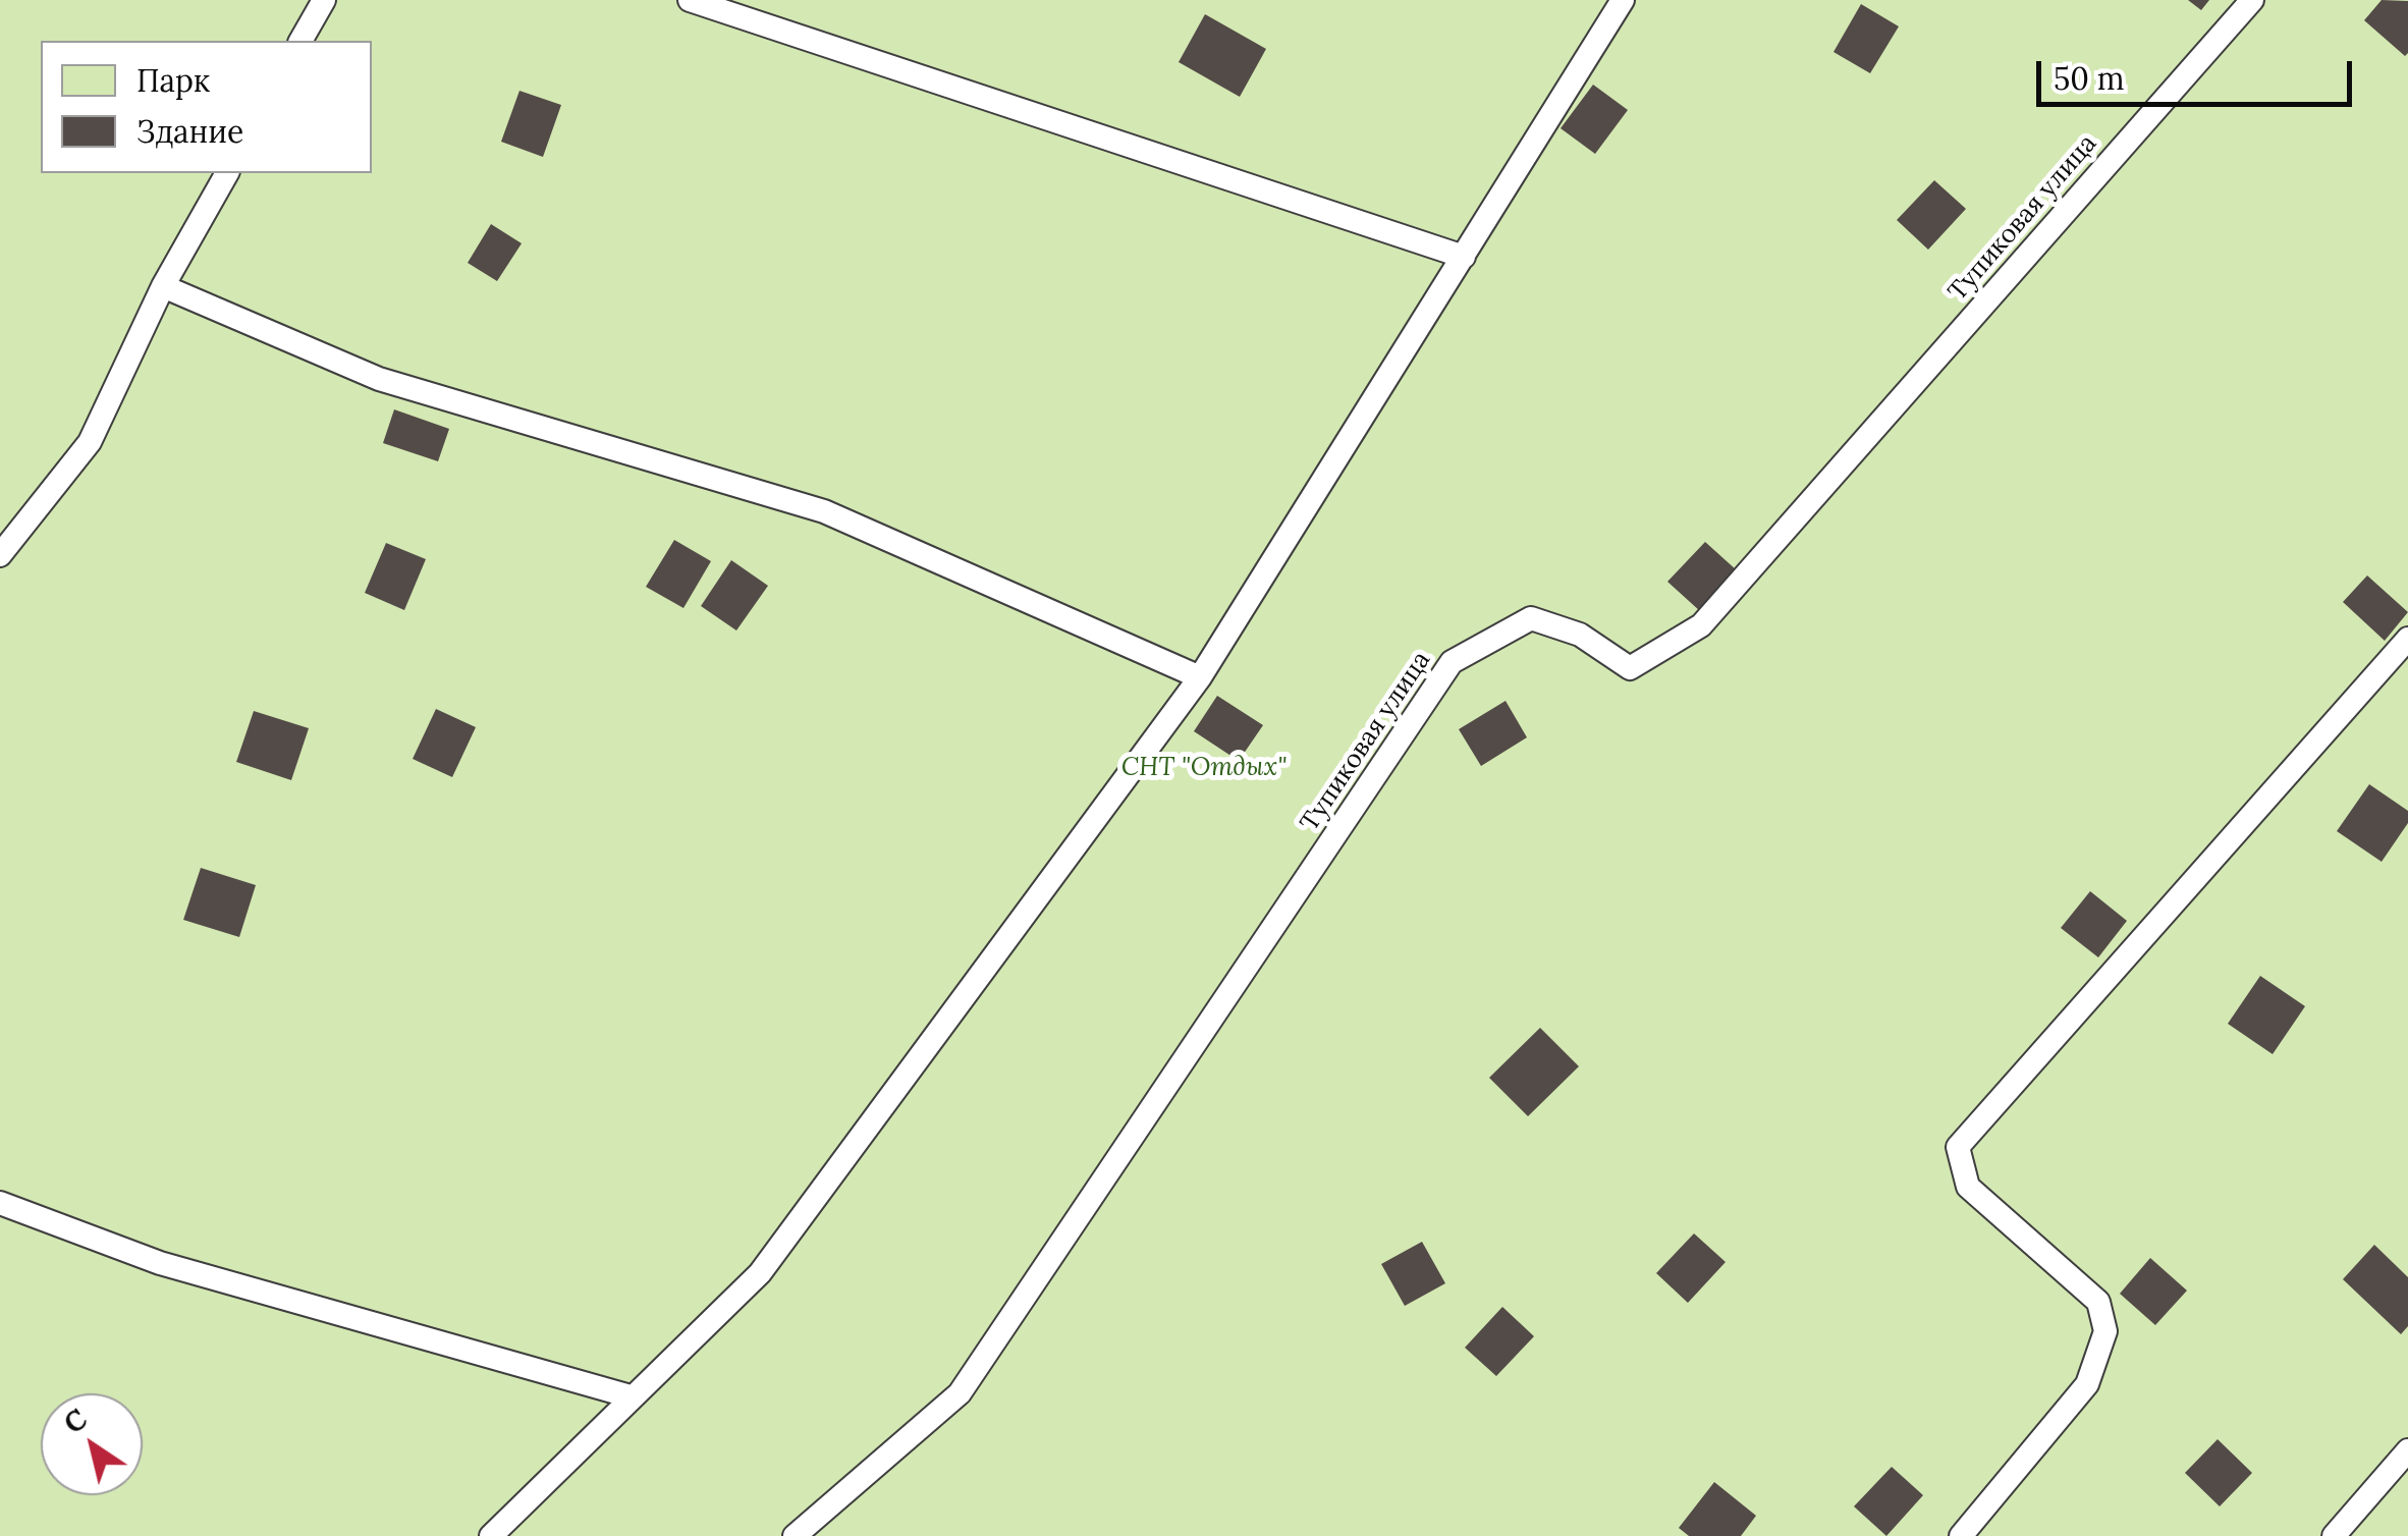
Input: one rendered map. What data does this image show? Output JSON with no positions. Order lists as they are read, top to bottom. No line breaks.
{"streets":{"lane":["Тупиковая улица"]},"parks":["СНТ \"Отдых\""],"legend":["Парк","Здание"],"scale_bar":"50 m","north":"top left"}
